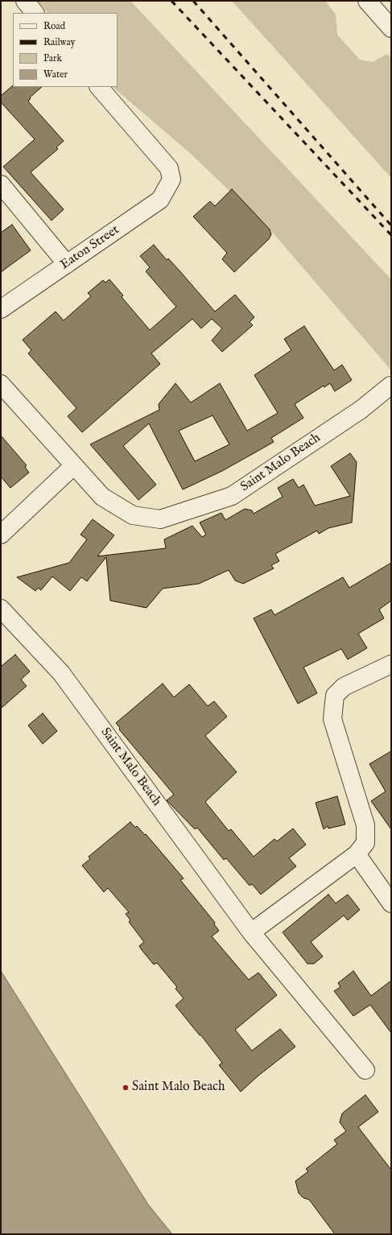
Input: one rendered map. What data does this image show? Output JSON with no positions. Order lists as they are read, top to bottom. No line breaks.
{"streets":{"street":["Eaton Street","Saint Malo Beach"]},"places":["Saint Malo Beach"],"legend":["Road","Railway","Park","Water"]}
